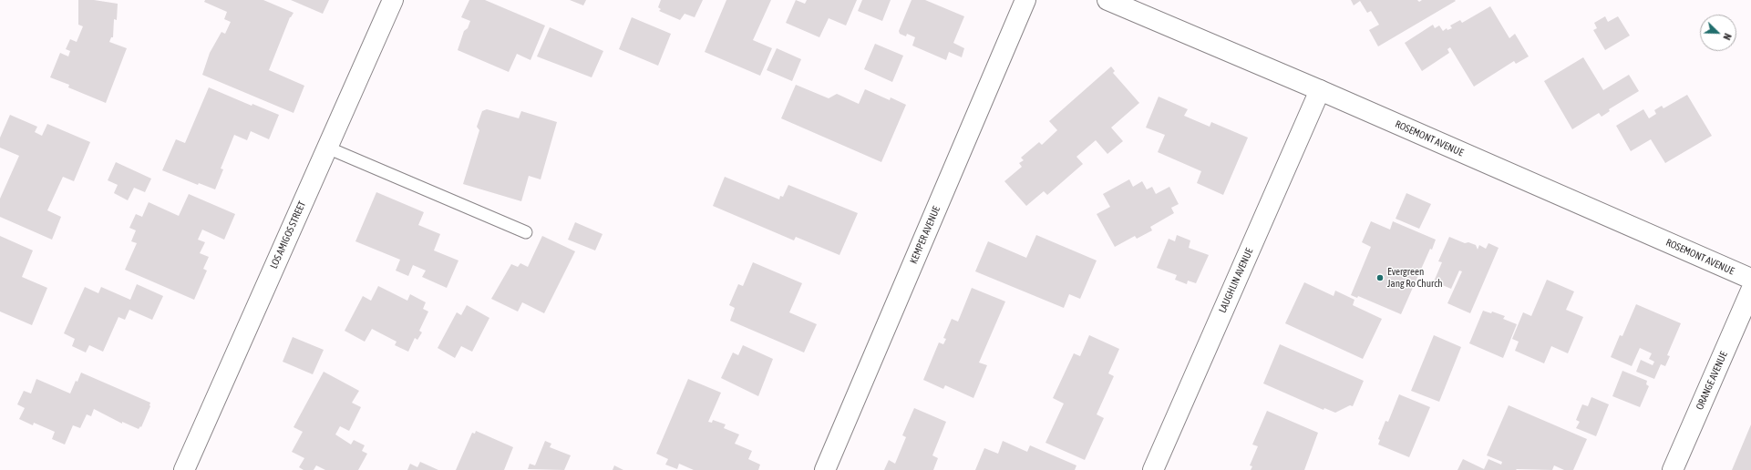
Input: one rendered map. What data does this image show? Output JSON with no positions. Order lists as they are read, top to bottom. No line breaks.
{"streets":{"street":["ROSEMONT AVENUE","LOS AMIGOS STREET","KEMPER AVENUE","LAUGHLIN AVENUE","ORANGE AVENUE"]},"crossings":[["ROSEMONT AVENUE","LAUGHLIN AVENUE"]],"places":["Evergreen Jang Ro Church"],"north":"bottom right"}
